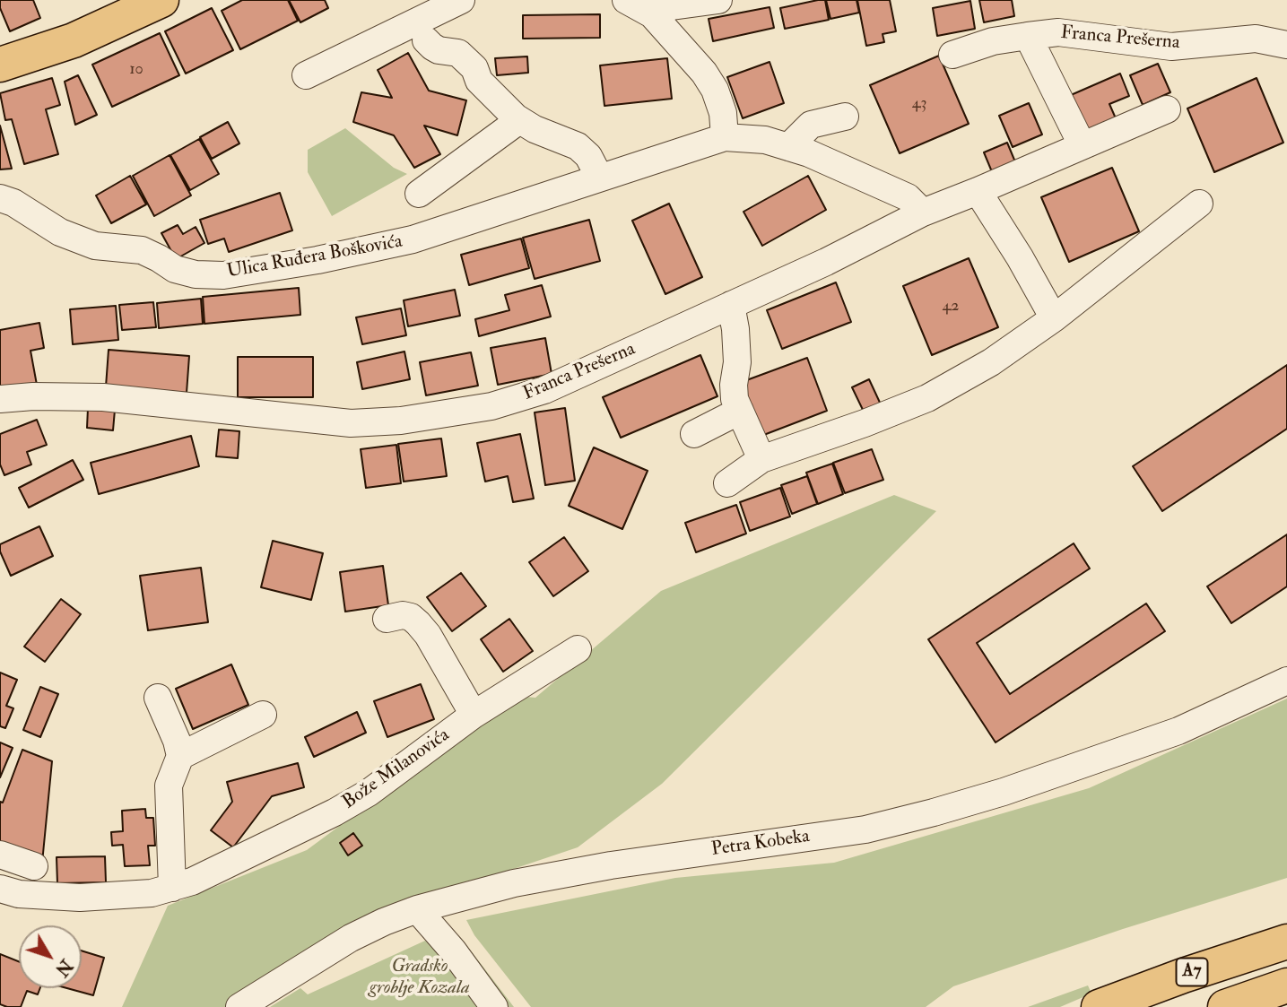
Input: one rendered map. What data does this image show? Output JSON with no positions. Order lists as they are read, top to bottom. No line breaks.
{"streets":{"main road":["A7"],"street":["Franca Prešerna","Ulica Ruđera Boškovića","Bože Milanovića","Petra Kobeka"]},"parks":["Gradsko groblje Kozala"],"house_numbers":["10","43","42"],"north":"bottom right"}
